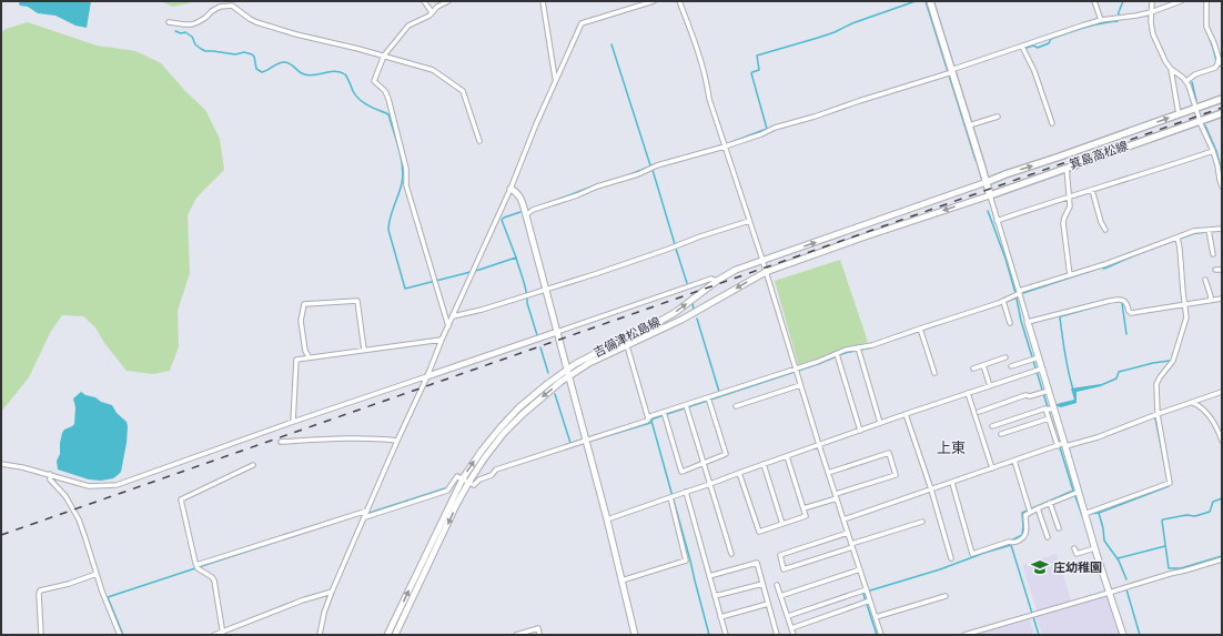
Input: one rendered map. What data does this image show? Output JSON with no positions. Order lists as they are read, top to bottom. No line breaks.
{"streets":{"main road":["箕島高松線","吉備津松島線"]},"crossings":[["箕島高松線","吉備津松島線"]],"districts":["上東"],"places":{"school or university":["庄幼稚園"]}}
